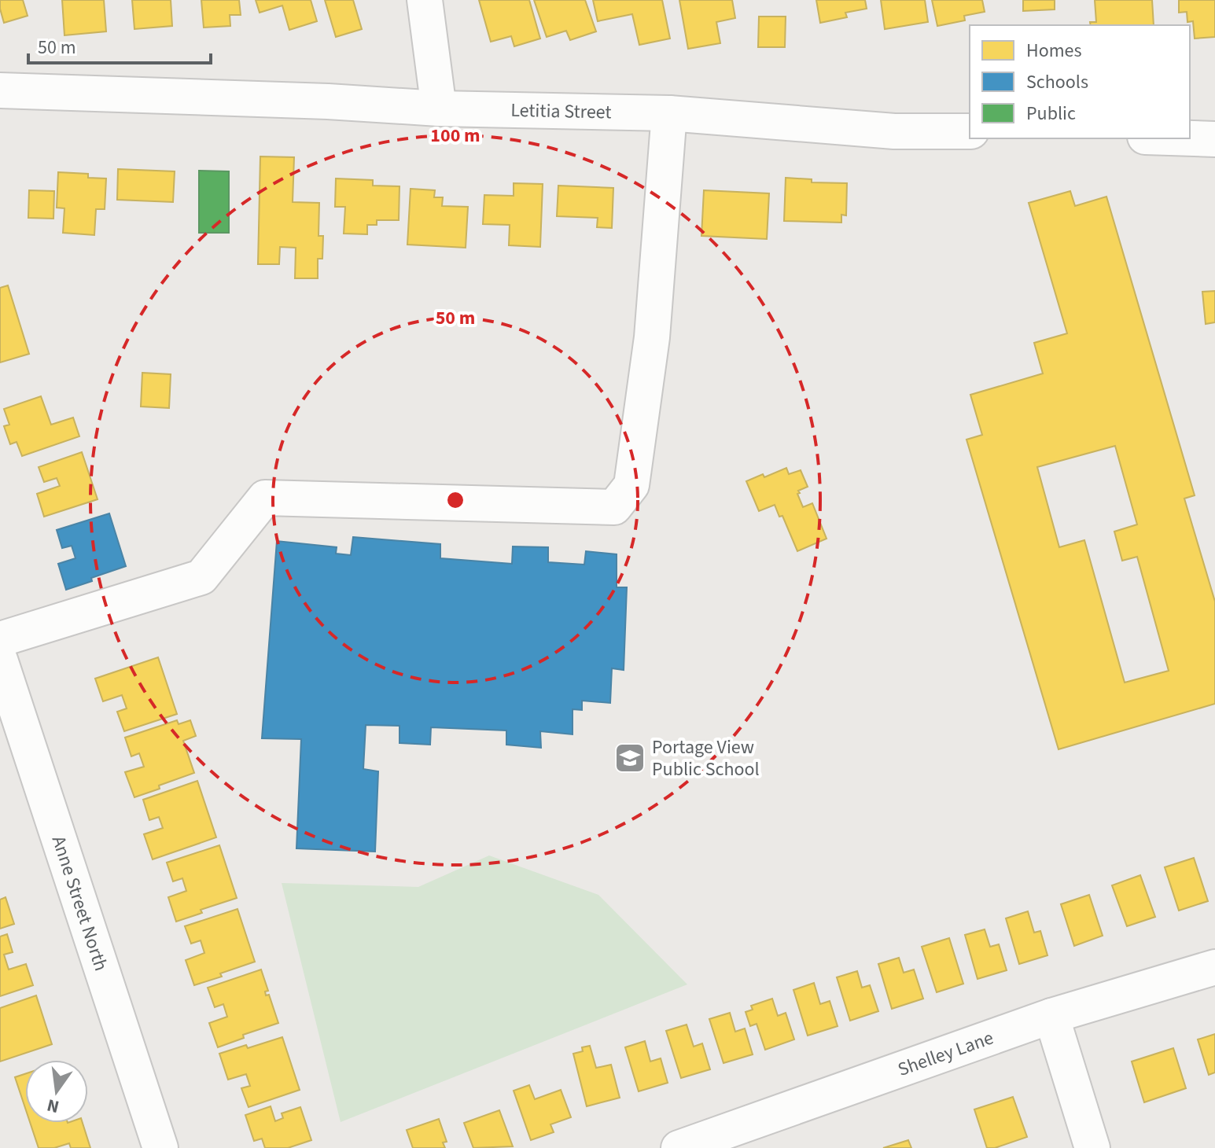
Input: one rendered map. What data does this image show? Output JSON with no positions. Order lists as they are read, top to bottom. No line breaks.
{"streets":{"street":["Letitia Street","Anne Street North","Shelley Lane"]},"places":{"school or university":["Portage View Public School"]},"legend":["Homes","Schools","Public"],"scale_bar":"50 m","north":"bottom","rings":["100 m","50 m"]}
